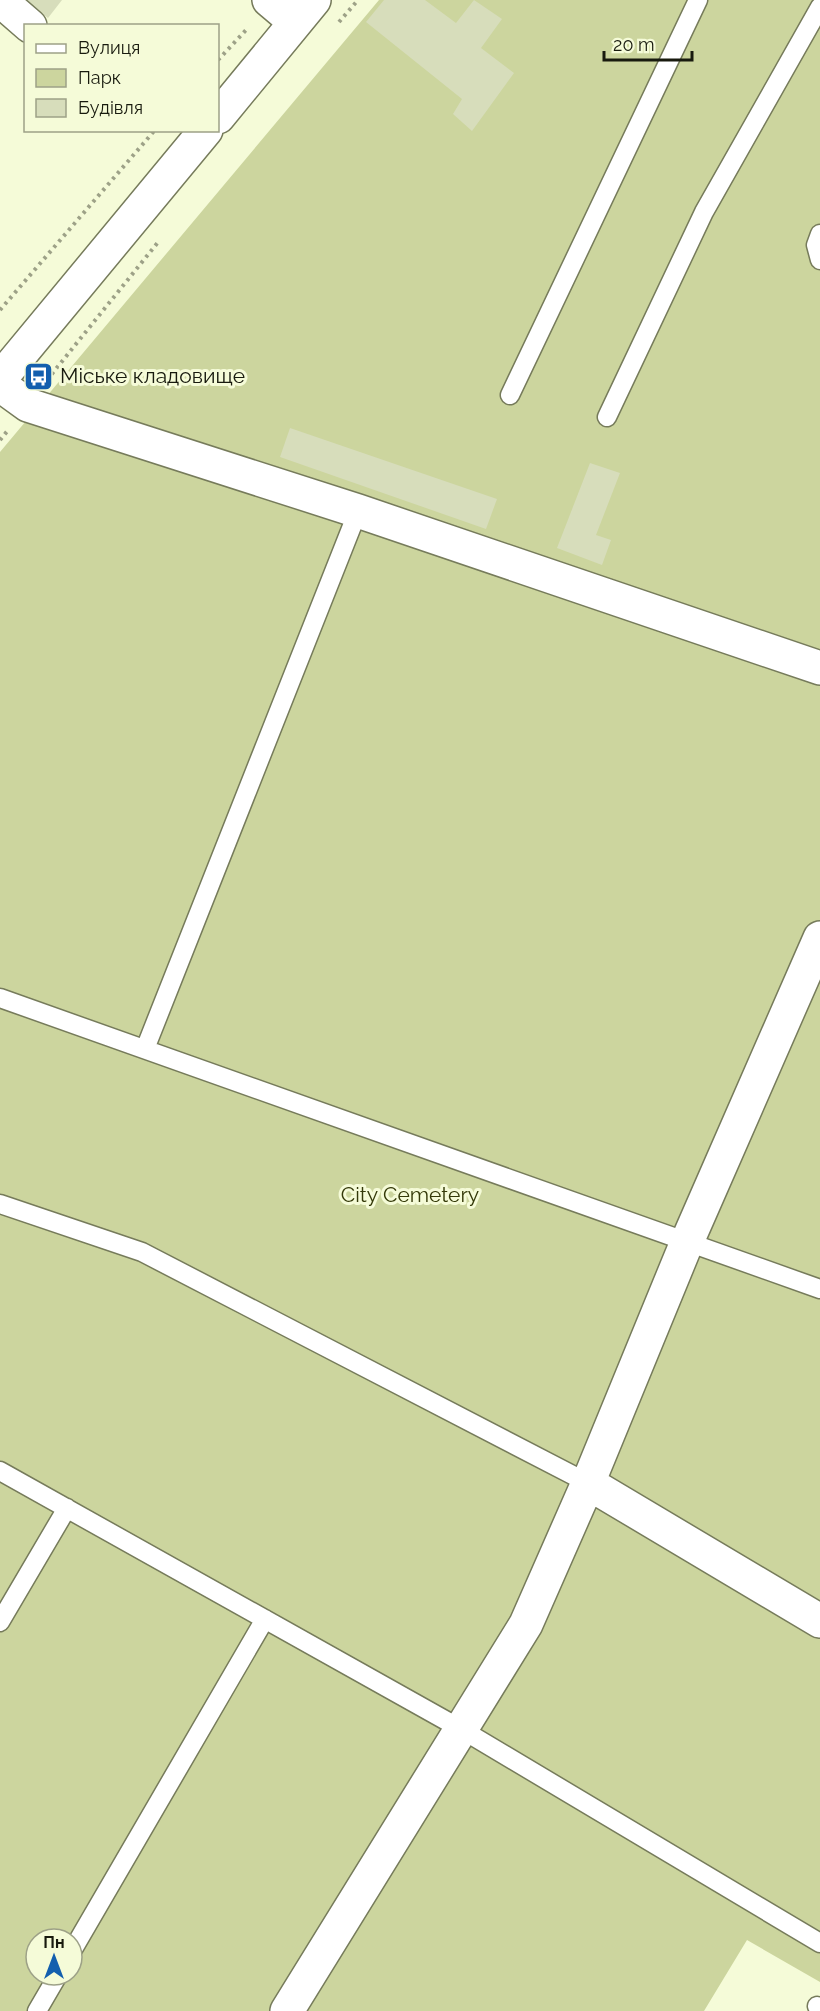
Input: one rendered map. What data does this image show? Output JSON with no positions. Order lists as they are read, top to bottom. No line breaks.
{"parks":["City Cemetery"],"places":{"bus stop":["Міське кладовище"]},"legend":["Вулиця","Парк","Будівля"],"scale_bar":"20 m","north":"top"}
